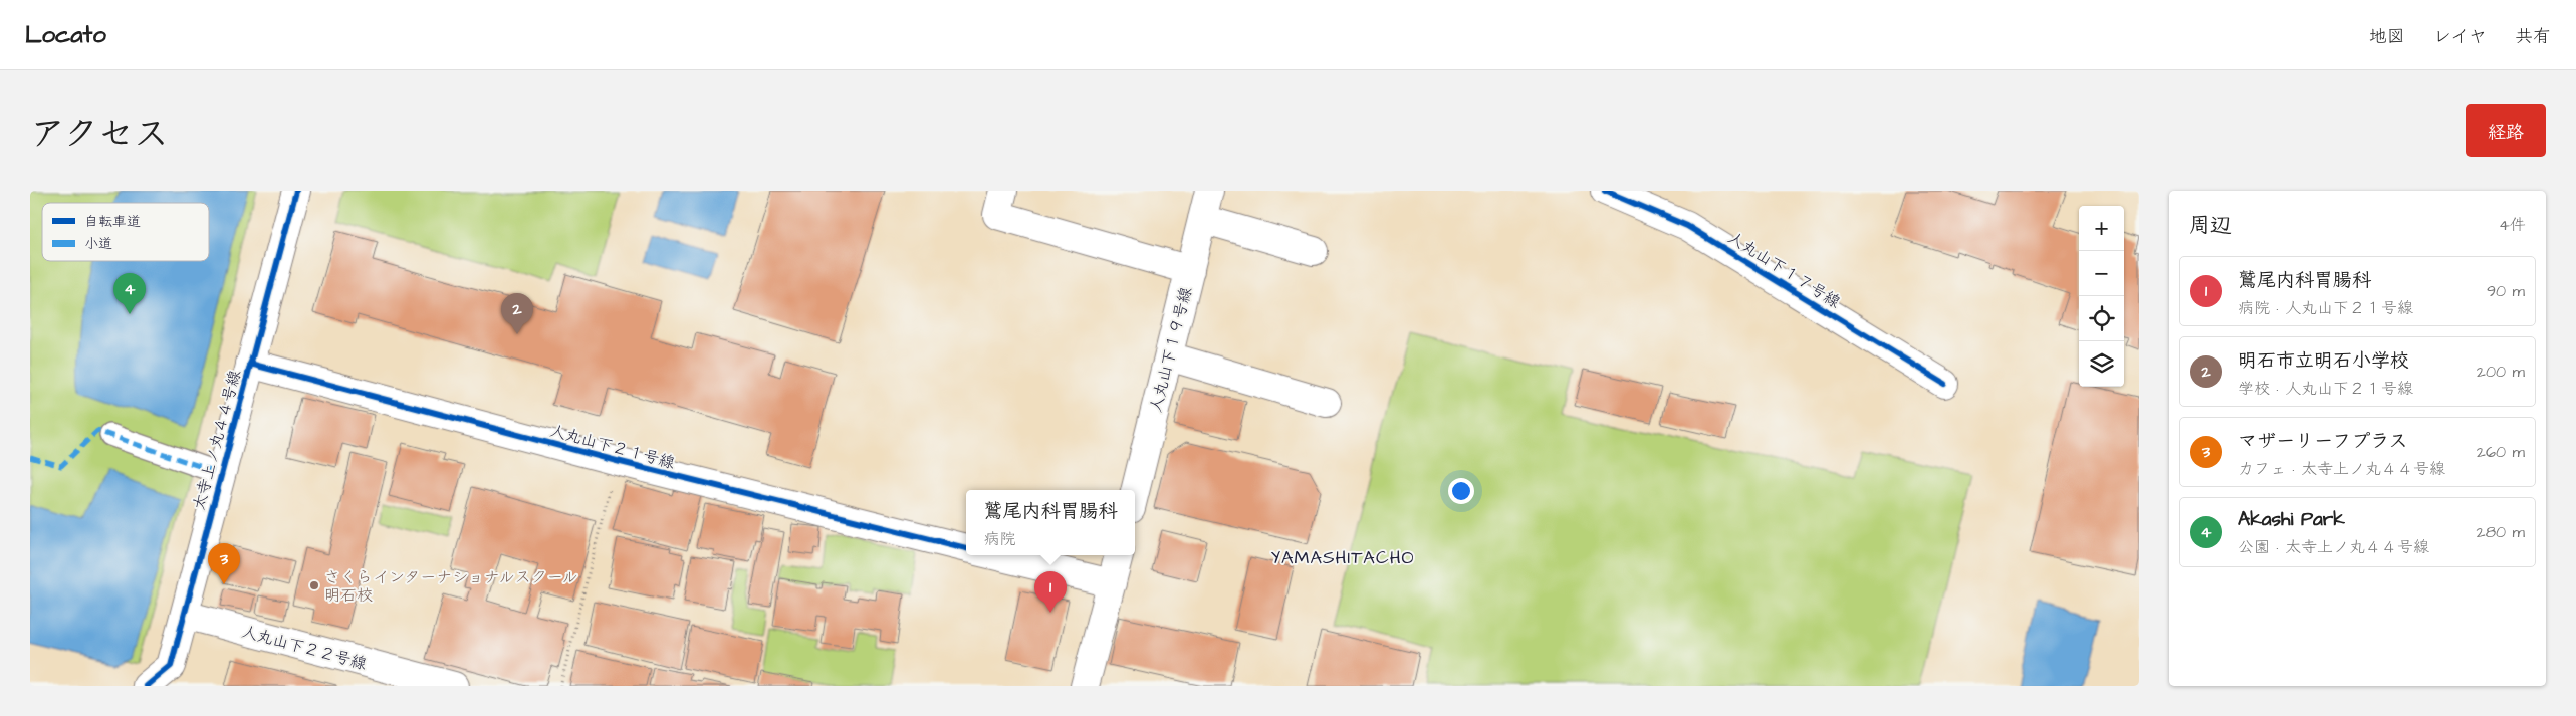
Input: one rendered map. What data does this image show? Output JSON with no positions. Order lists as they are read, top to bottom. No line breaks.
{"streets":{"street":["人丸山下１７号線","人丸山下１９号線","太寺上ノ丸４４号線","人丸山下２１号線","人丸山下２２号線"]},"crossings":[["太寺上ノ丸４４号線","人丸山下２１号線"],["太寺上ノ丸４４号線","人丸山下２２号線"]],"districts":["YAMASHITACHO"],"places":["さくらインターナショナルスクール 明石校"],"legend":["自転車道","小道"],"page":{"header":"Locato","nav":["地図","レイヤ","共有"],"title":"アクセス","buttons":"経路","heading":["周辺","4件"],"map_buttons":["+","−"],"list":[{"mark":"1","name":"鷲尾内科胃腸科","note":"病院 · 人丸山下２１号線","value":"90 m"},{"mark":"2","name":"明石市立明石小学校","note":"学校 · 人丸山下２１号線","value":"200 m"},{"mark":"3","name":"マザーリーフプラス","note":"カフェ · 太寺上ノ丸４４号線","value":"260 m"},{"mark":"4","name":"Akashi Park","note":"公園 · 太寺上ノ丸４４号線","value":"280 m"}],"pins":["4","2","3","1"],"popup":["鷲尾内科胃腸科","病院"]}}
